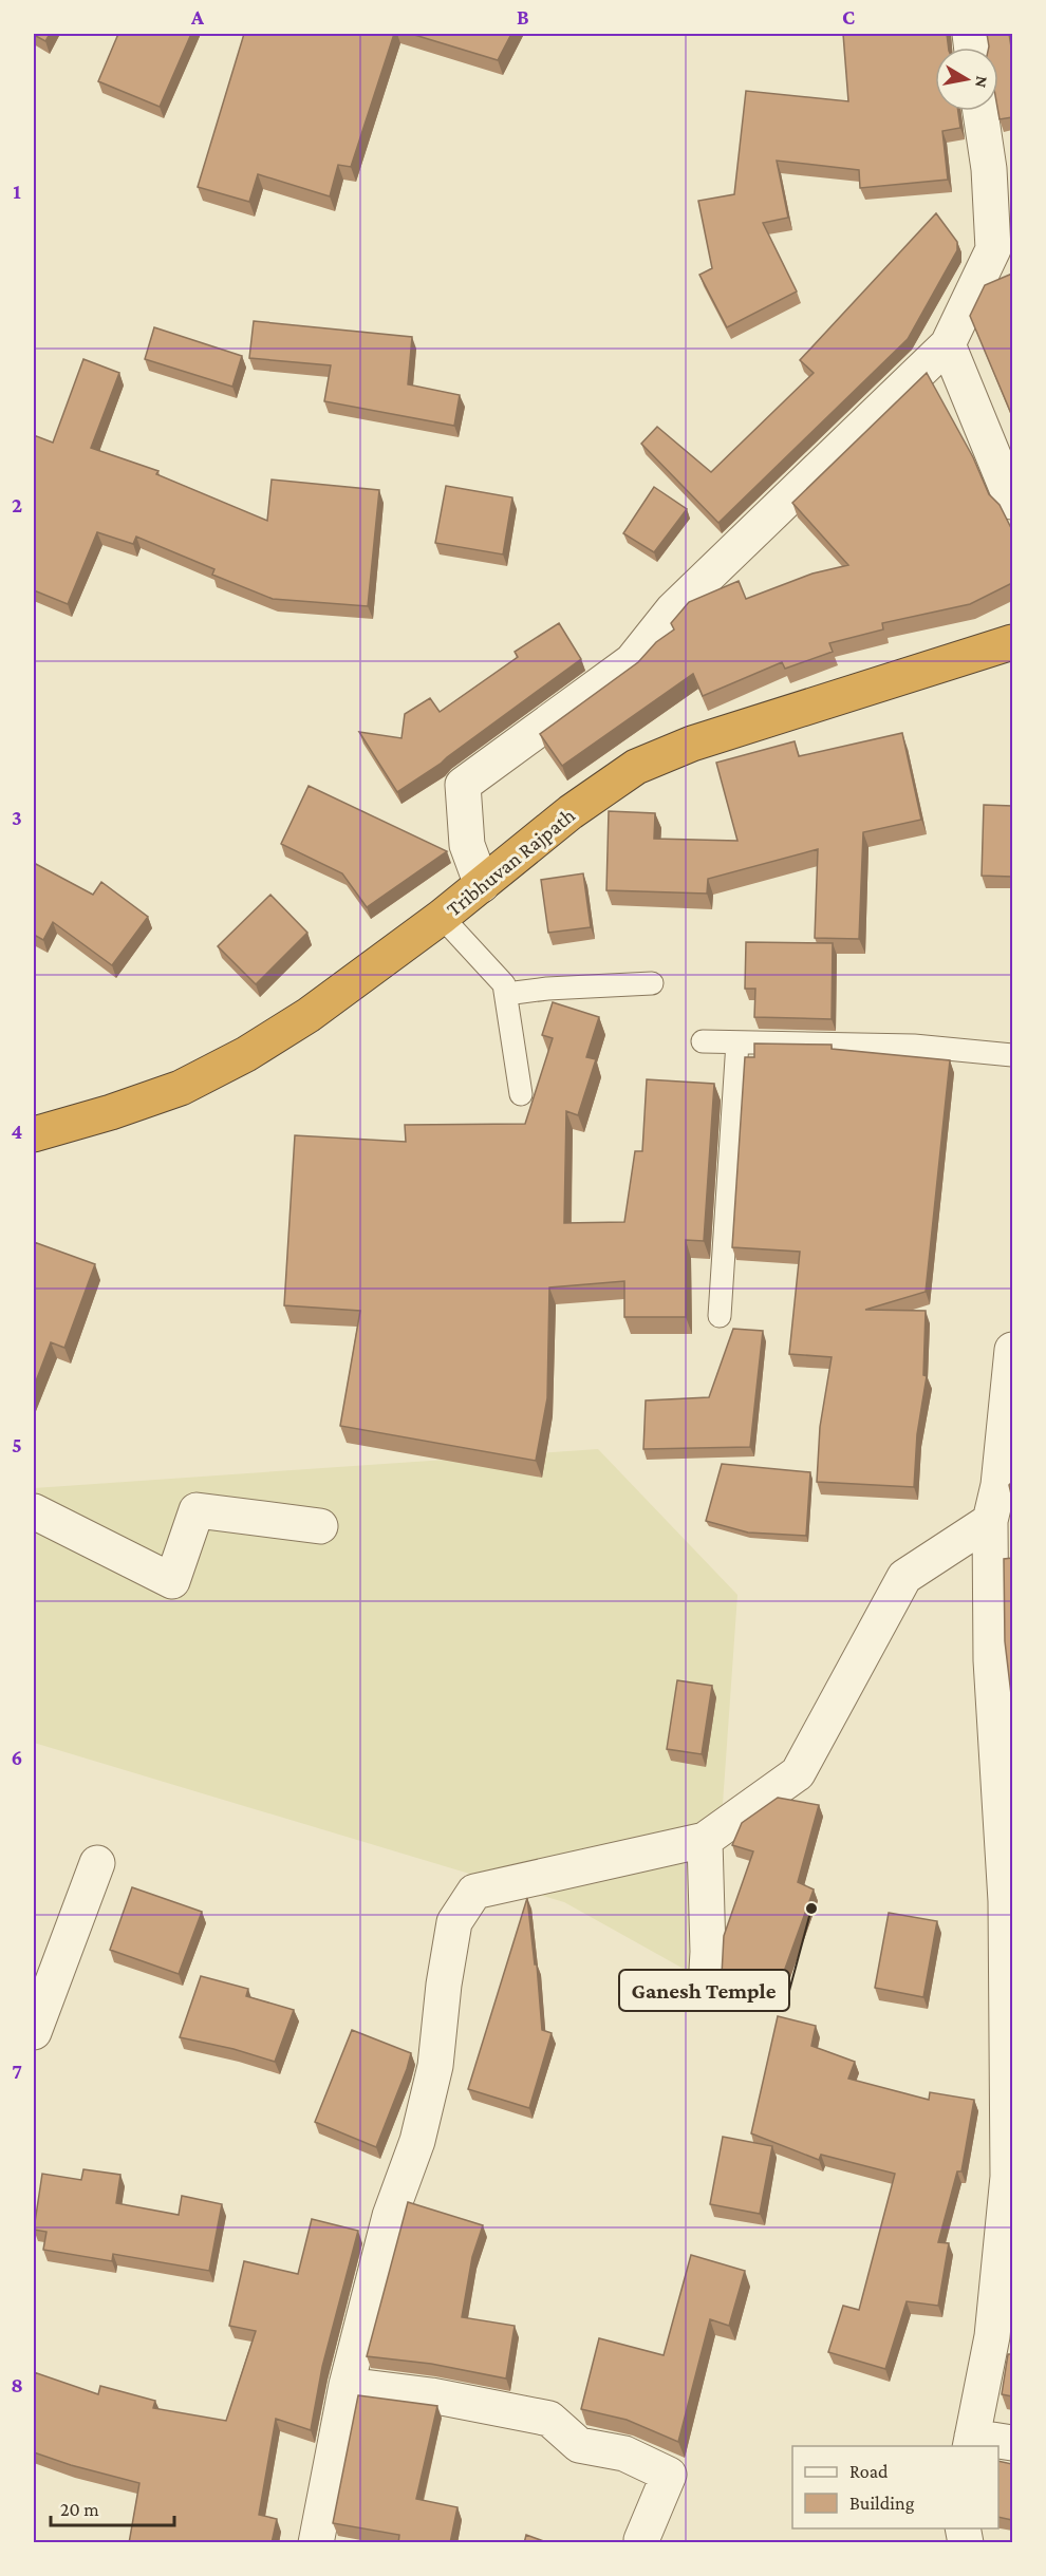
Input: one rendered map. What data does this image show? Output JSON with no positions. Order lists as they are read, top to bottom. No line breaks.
{"streets":{"highway":["Tribhuvan Rajpath"]},"places":["Ganesh Temple"],"legend":["Road","Building"],"scale_bar":"20 m","north":"right","grid":{"columns":["A","B","C"],"rows":["1","2","3","4","5","6","7","8"]}}
